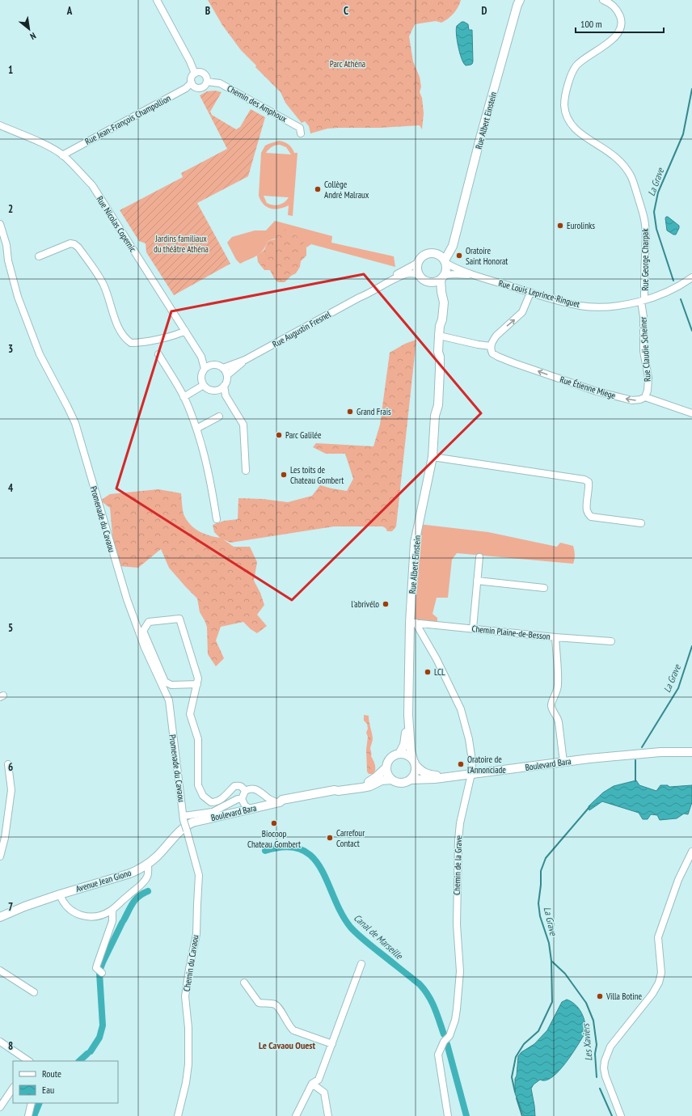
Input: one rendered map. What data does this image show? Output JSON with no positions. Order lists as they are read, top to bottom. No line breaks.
{"streets":{"street":["Chemin des Amphoux","Rue Jean-François Champollion","Rue Albert Einstein","Rue Nicolas Copernic","Rue George Charpak","Rue Louis Leprince-Ringuet","Rue Augustin Fresnel","Rue Claudie Scheiner","Rue Étienne Miege","Promenade du Cavaou","Chemin Plaine-de-Besson","Boulevard Bara","Chemin de la Grave","Avenue Jean Giono","Chemin du Cavaou"]},"crossings":[["Chemin des Amphoux","Rue Jean-François Champollion"],["Rue Jean-François Champollion","Rue Nicolas Copernic"],["Rue Albert Einstein","Rue Louis Leprince-Ringuet"],["Rue Albert Einstein","Rue Augustin Fresnel"],["Rue Albert Einstein","Chemin Plaine-de-Besson"],["Rue Albert Einstein","Boulevard Bara"],["Rue Albert Einstein","Chemin de la Grave"],["Rue Nicolas Copernic","Rue Augustin Fresnel"],["Rue George Charpak","Rue Louis Leprince-Ringuet"],["Rue George Charpak","Rue Claudie Scheiner"],["Rue Louis Leprince-Ringuet","Rue Augustin Fresnel"],["Rue Louis Leprince-Ringuet","Rue Claudie Scheiner"],["Rue Claudie Scheiner","Rue Étienne Miege"],["Promenade du Cavaou","Boulevard Bara"],["Promenade du Cavaou","Avenue Jean Giono"],["Promenade du Cavaou","Chemin du Cavaou"],["Chemin Plaine-de-Besson","Chemin de la Grave"],["Boulevard Bara","Chemin de la Grave"],["Boulevard Bara","Avenue Jean Giono"],["Boulevard Bara","Chemin du Cavaou"],["Avenue Jean Giono","Chemin du Cavaou"]],"one_way":["Rue Étienne Miege"],"districts":["Le Cavaou Ouest"],"water":["La Grave","Canal de Marseille","Les Xaviers"],"parks":["Parc Athéna","Jardins familiaux du théâtre Athéna"],"places":["Collège André Malraux","Eurolinks","Oratoire Saint Honorat","Grand Frais","Parc Galilée","Les toits de Chateau Gombert","l'abrivélo","LCL","Oratoire de l'Annonciade","Biocoop Chateau Gombert","Carrefour Contact","Villa Botine"],"legend":["Route","Eau"],"scale_bar":"100 m","north":"bottom right","grid":{"columns":["A","B","C","D"],"rows":["1","2","3","4","5","6","7","8"]}}
